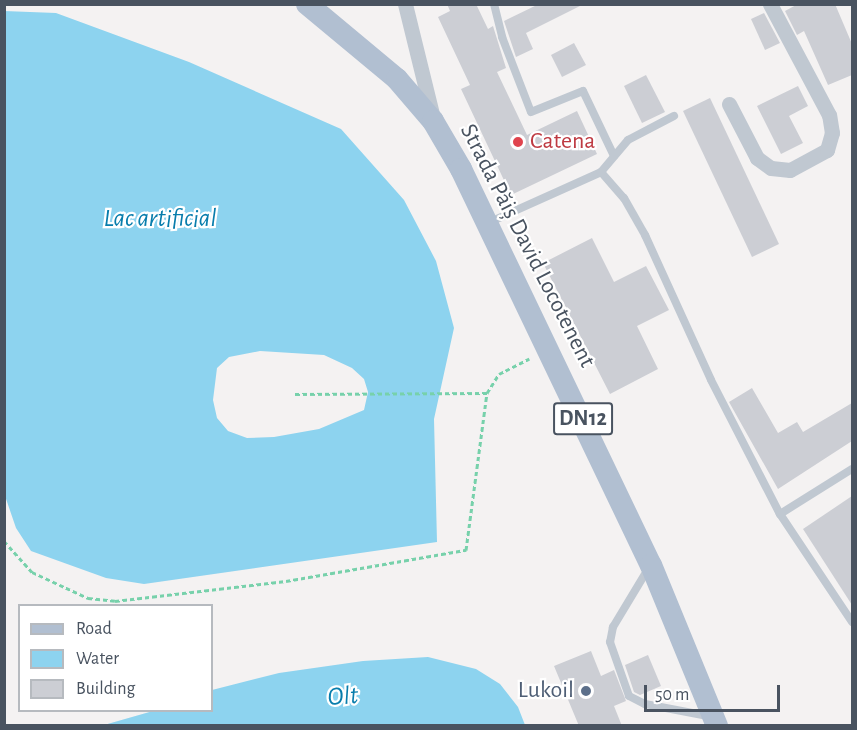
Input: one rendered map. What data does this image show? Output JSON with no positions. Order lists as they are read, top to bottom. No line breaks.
{"streets":{"main road":["Strada Păiș David Locotenent","DN12"]},"water":["Lac artificial","Olt"],"places":["Catena","Lukoil"],"legend":["Road","Water","Building"],"scale_bar":"50 m"}
